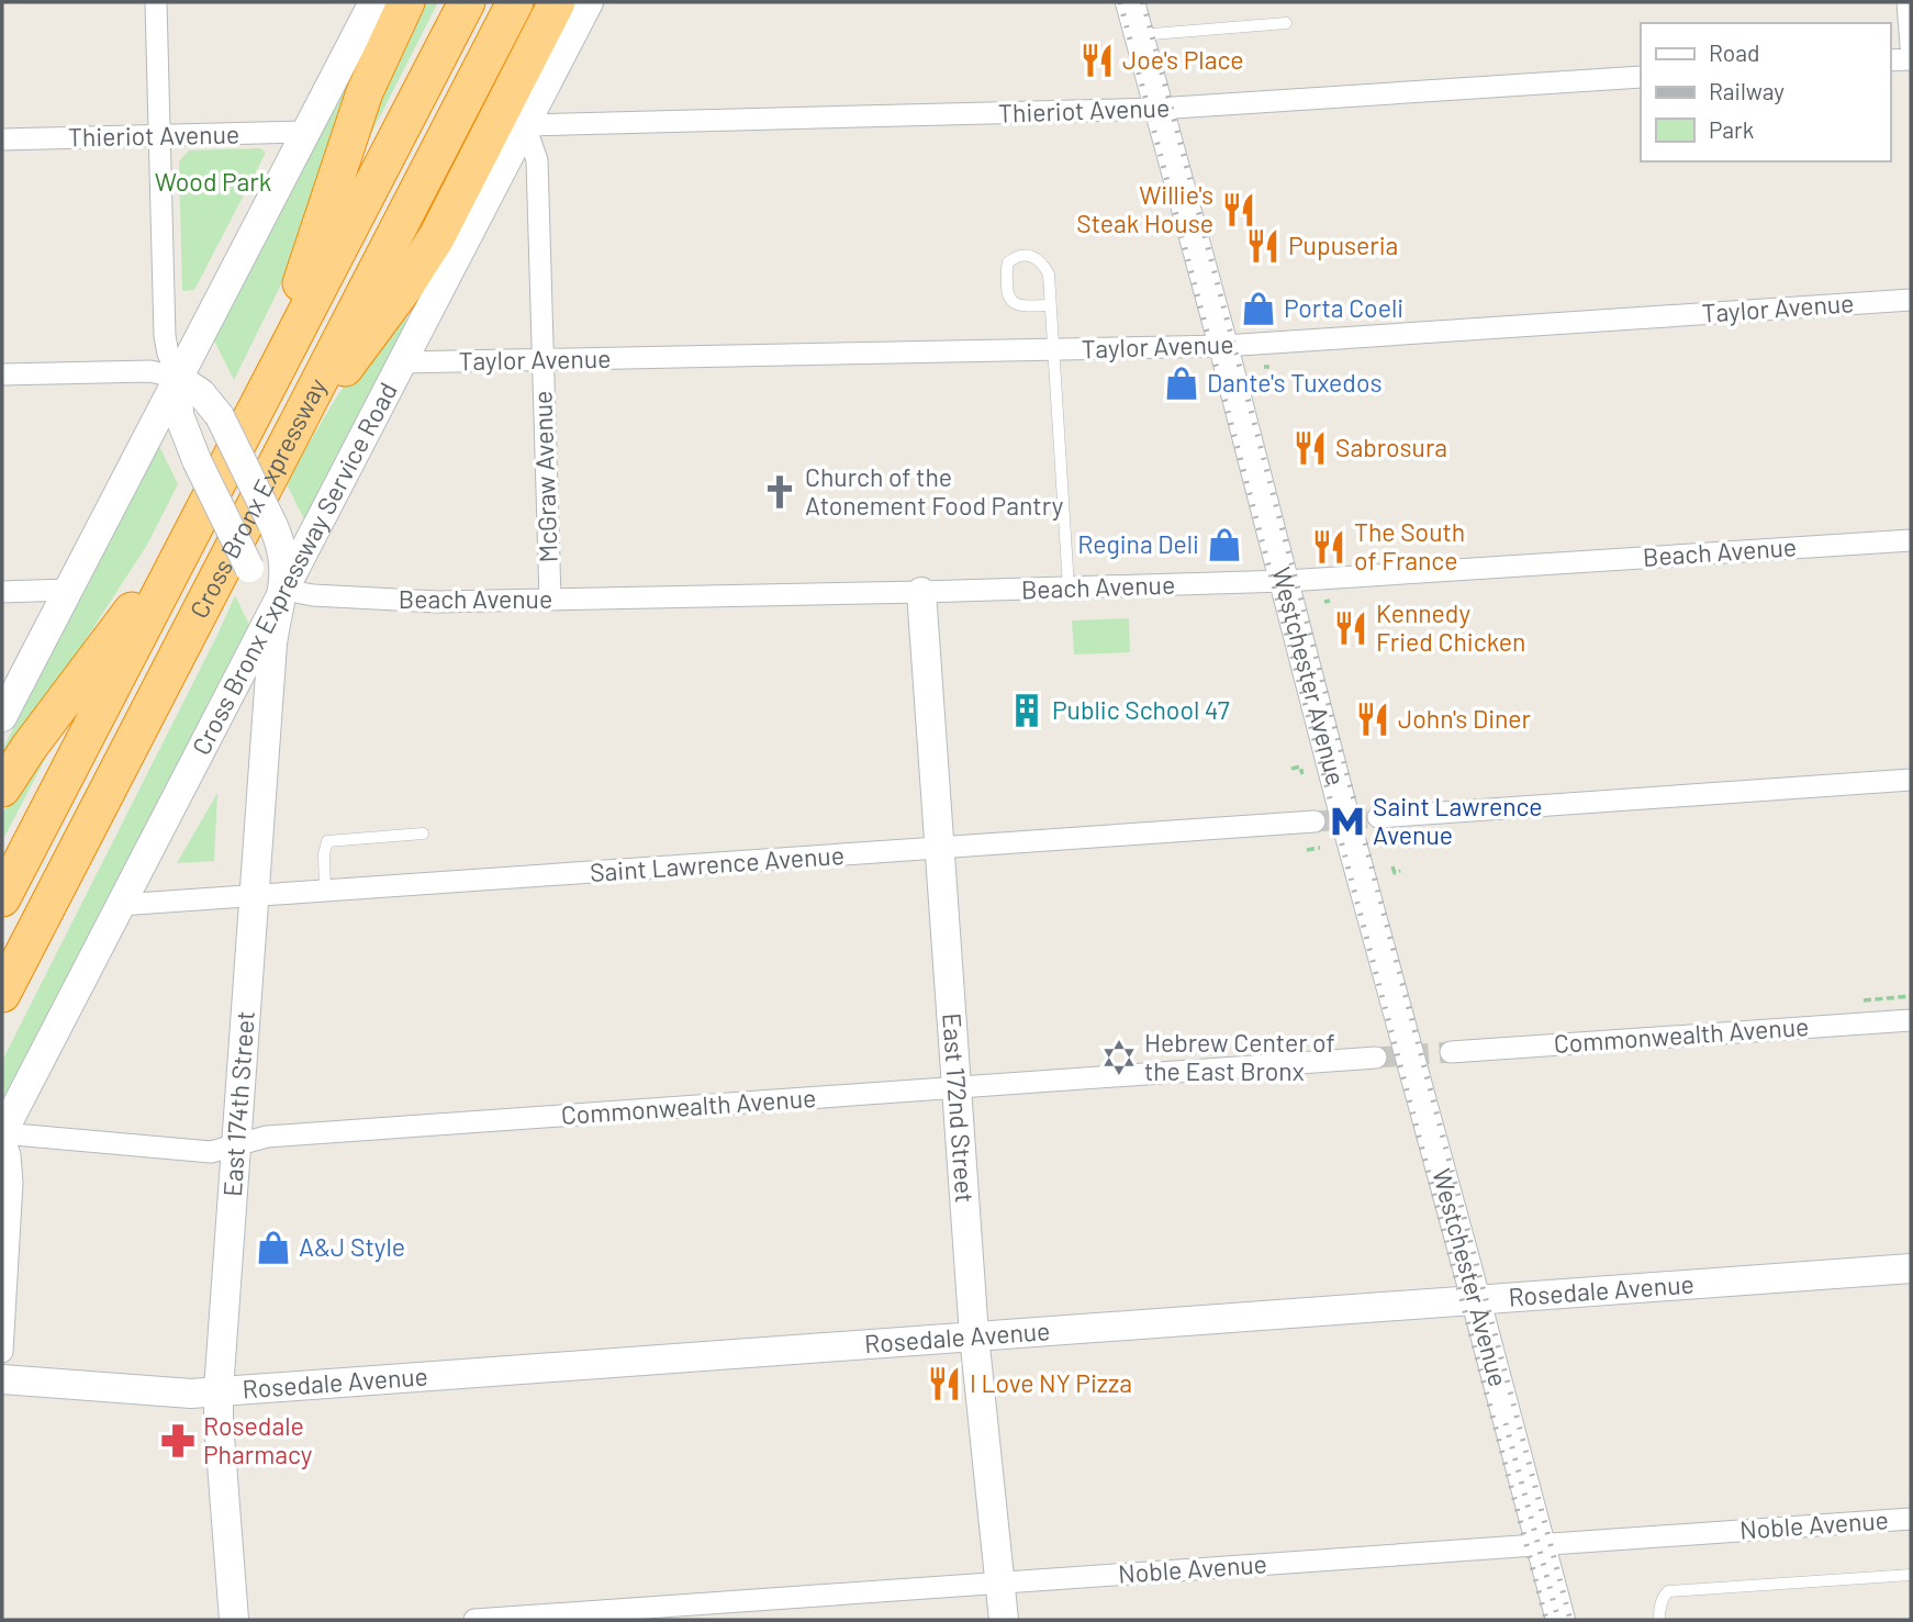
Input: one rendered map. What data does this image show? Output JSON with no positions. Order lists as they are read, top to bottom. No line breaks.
{"streets":{"highway":["Cross Bronx Expressway"],"main road":["Cross Bronx Expressway Service Road","Westchester Avenue","East 174th Street","East 172nd Street","Rosedale Avenue"],"street":["Thieriot Avenue","Taylor Avenue","McGraw Avenue","Beach Avenue","Saint Lawrence Avenue","Commonwealth Avenue","Noble Avenue"]},"crossings":[["Thieriot Avenue","McGraw Avenue"],["Thieriot Avenue","Cross Bronx Expressway Service Road"],["Thieriot Avenue","Westchester Avenue"],["Taylor Avenue","McGraw Avenue"],["Taylor Avenue","Cross Bronx Expressway Service Road"],["Taylor Avenue","Westchester Avenue"],["McGraw Avenue","Beach Avenue"],["McGraw Avenue","Cross Bronx Expressway Service Road"],["Beach Avenue","Cross Bronx Expressway Service Road"],["Beach Avenue","Westchester Avenue"],["Beach Avenue","East 174th Street"],["Beach Avenue","East 172nd Street"],["Cross Bronx Expressway Service Road","Saint Lawrence Avenue"],["Cross Bronx Expressway Service Road","Commonwealth Avenue"],["Cross Bronx Expressway Service Road","East 174th Street"],["Westchester Avenue","Rosedale Avenue"],["Westchester Avenue","Noble Avenue"],["Saint Lawrence Avenue","East 174th Street"],["Saint Lawrence Avenue","East 172nd Street"],["Commonwealth Avenue","East 174th Street"],["Commonwealth Avenue","East 172nd Street"],["East 174th Street","Rosedale Avenue"],["East 172nd Street","Rosedale Avenue"],["East 172nd Street","Noble Avenue"]],"parks":["Wood Park"],"places":{"restaurant":["Joe's Place","Willie's Steak House","Pupuseria","Sabrosura","The South of France","Kennedy Fried Chicken","John's Diner","I Love NY Pizza"],"shop":["Porta Coeli","Dante's Tuxedos","Regina Deli","A&J Style"],"church":["Church of the Atonement Food Pantry"],"building":["Public School 47"],"metro station":["Saint Lawrence Avenue"],"synagogue":["Hebrew Center of the East Bronx"],"pharmacy":["Rosedale Pharmacy"]},"legend":["Road","Railway","Park"]}
